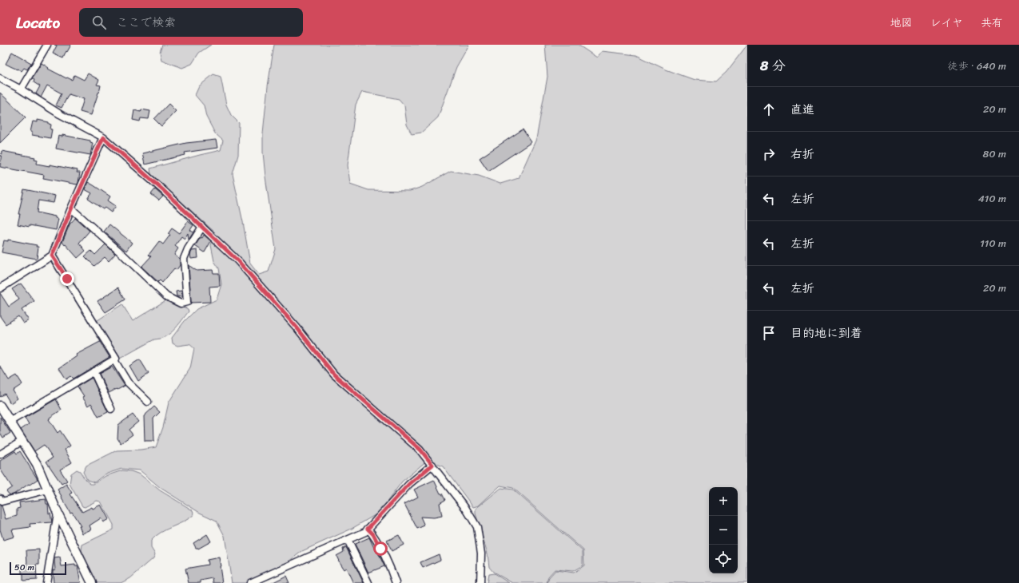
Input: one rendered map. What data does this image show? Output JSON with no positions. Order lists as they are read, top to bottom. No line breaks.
{"scale_bar":"50 m","page":{"header":"Locato","search":"ここで検索","nav":["地図","レイヤ","共有"],"heading":["8 分","徒歩 · 640 m"],"list":[["直進","20 m"],["右折","80 m"],["左折","410 m"],["左折","110 m"],["左折","20 m"],"目的地に到着"],"map_buttons":["+","−"],"scale":"50 m"}}
